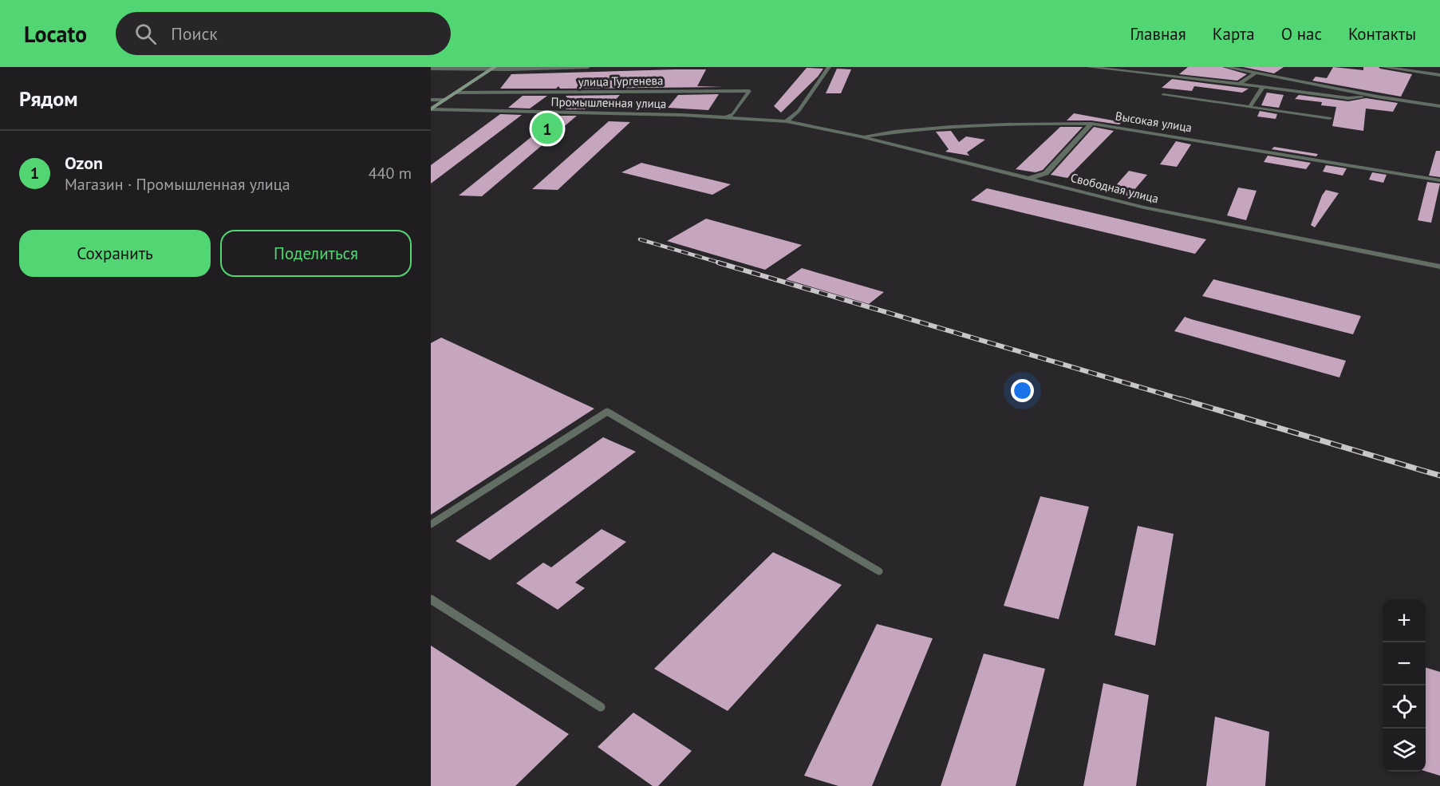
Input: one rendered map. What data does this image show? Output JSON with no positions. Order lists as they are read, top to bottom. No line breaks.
{"streets":{"street":["улица Тургенева","Промышленная улица","Высокая улица","Свободная улица"]},"crossings":[["улица Тургенева","Промышленная улица"],["Промышленная улица","Свободная улица"],["Высокая улица","Свободная улица"]],"page":{"header":"Locato","search":"Поиск","nav":["Главная","Карта","О нас","Контакты"],"heading":"Рядом","pins":"1","list":[{"mark":"1","name":"Ozon","note":"Магазин · Промышленная улица","value":"440 m"}],"buttons":["Сохранить","Поделиться"],"map_buttons":["+","−"]}}
